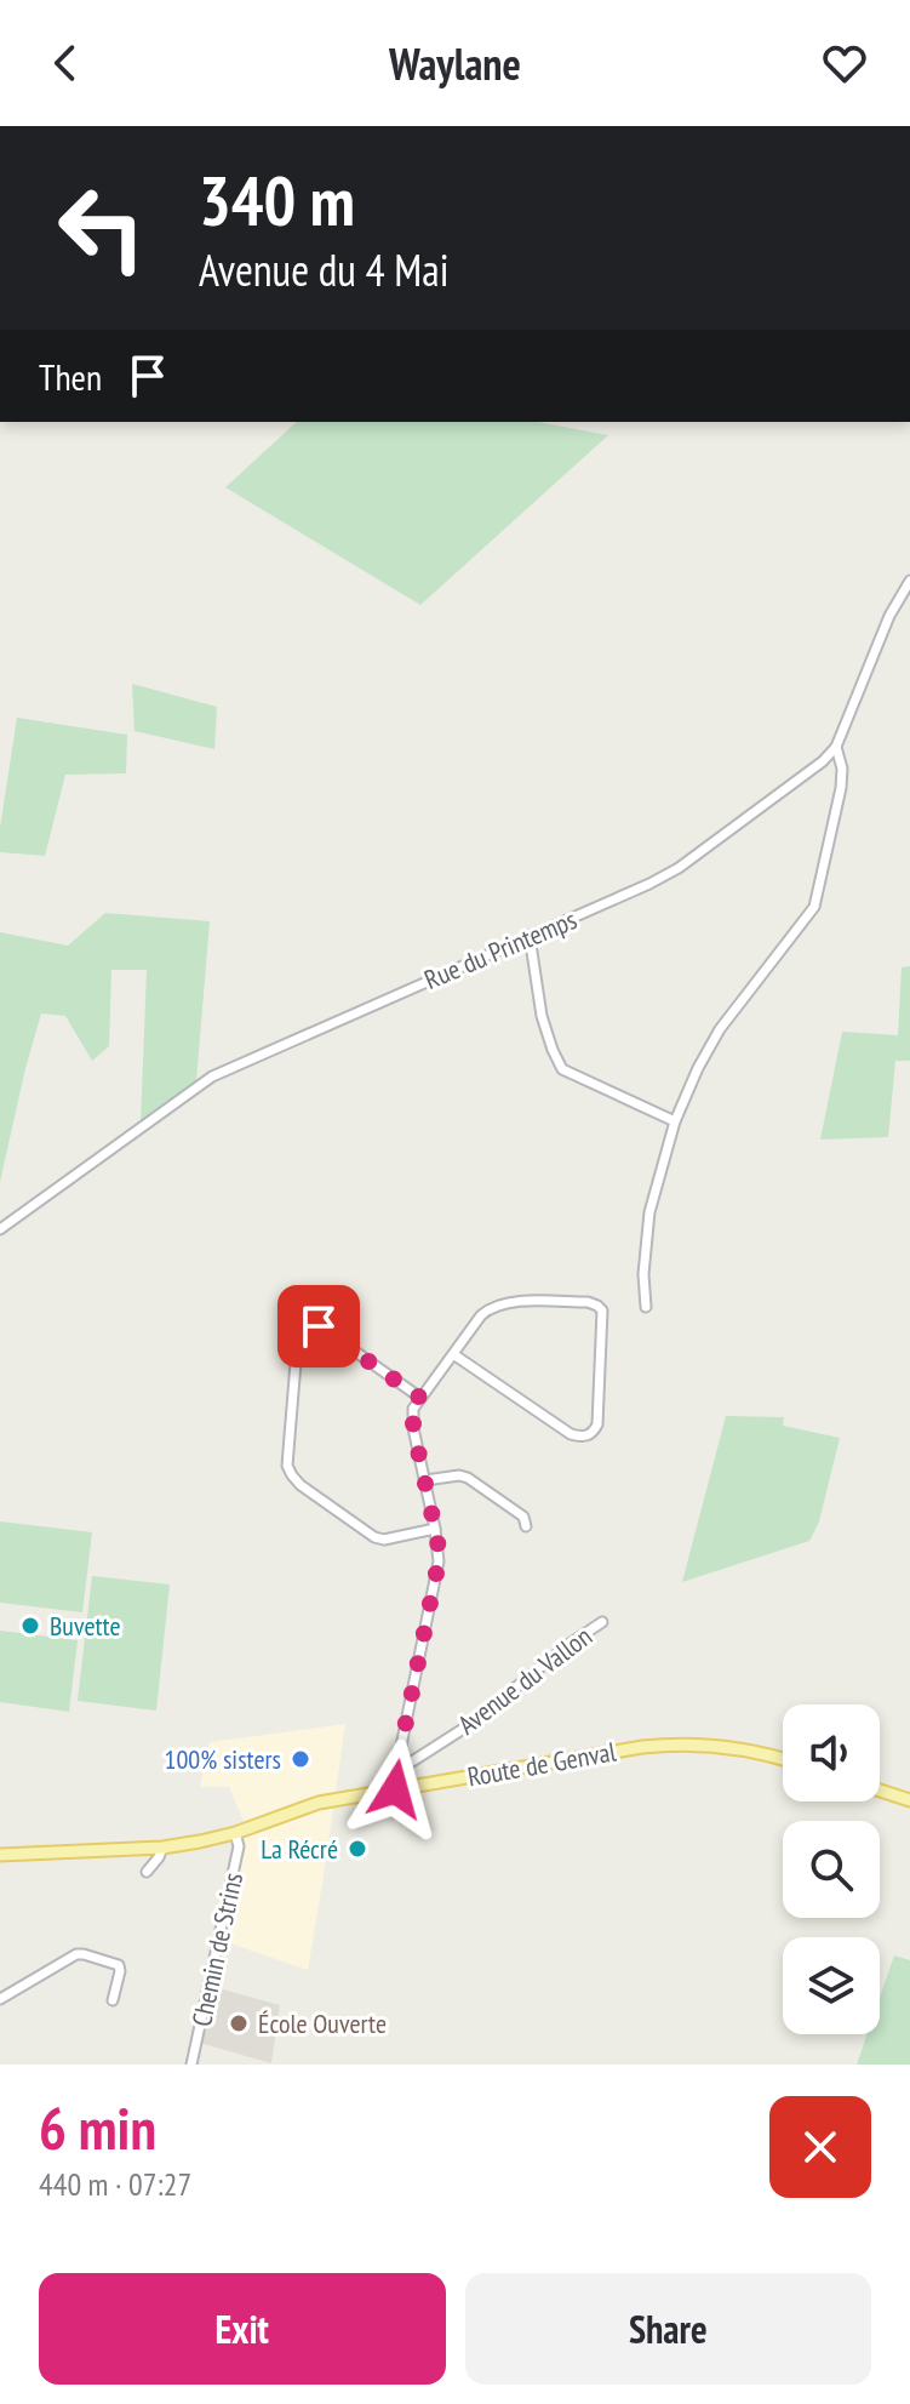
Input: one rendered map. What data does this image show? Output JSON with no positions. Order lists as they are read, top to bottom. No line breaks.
{"streets":{"main road":["Route de Genval"],"street":["Rue du Printemps","Avenue du Vallon","Chemin de Strins"]},"crossings":[["Route de Genval","Chemin de Strins"]],"places":["Buvette","100% sisters","La Récré","École Ouverte"],"page":{"header":"Waylane","turn":["340 m","Avenue du 4 Mai"],"then":"Then","heading":["6 min","440 m · 07:27"],"buttons":["Exit","Share"]}}
